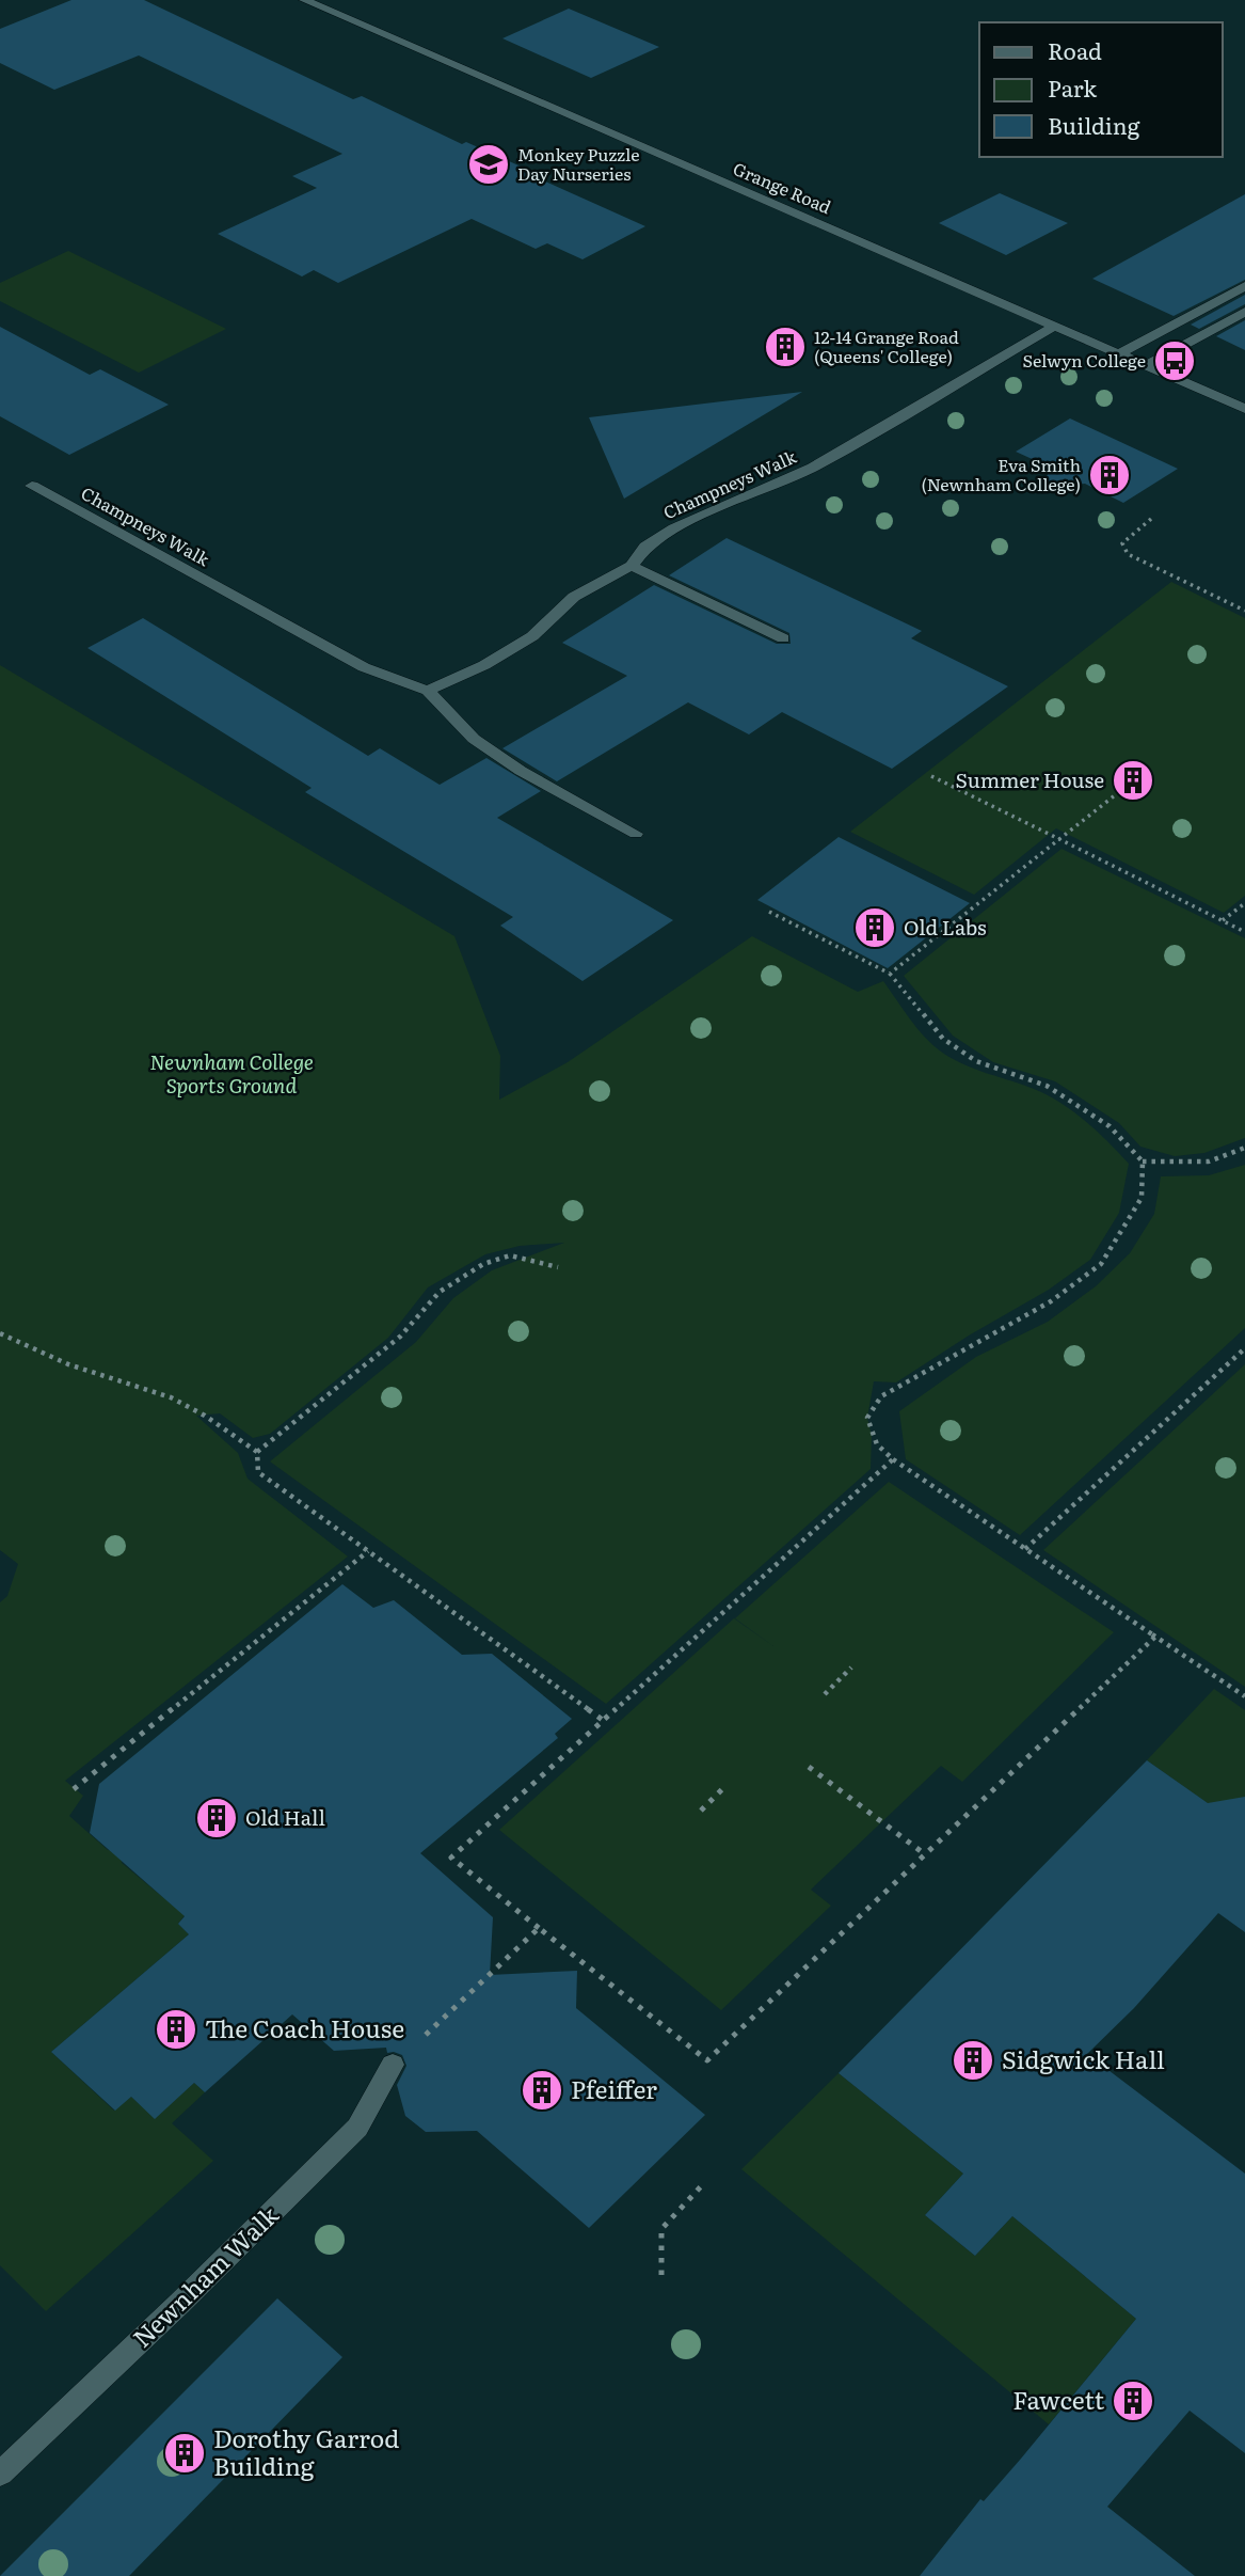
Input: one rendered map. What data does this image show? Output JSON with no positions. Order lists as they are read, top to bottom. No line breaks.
{"streets":{"street":["Grange Road","Champneys Walk","Newnham Walk"]},"crossings":[["Grange Road","Champneys Walk"]],"parks":["Newnham College Sports Ground"],"places":{"school or university":["Monkey Puzzle Day Nurseries"],"building":["12-14 Grange Road (Queens' College)","Eva Smith (Newnham College)","Summer House","Old Labs","Old Hall","The Coach House","Sidgwick Hall","Pfeiffer","Fawcett","Dorothy Garrod Building"],"bus stop":["Selwyn College"]},"legend":["Road","Park","Building"]}
